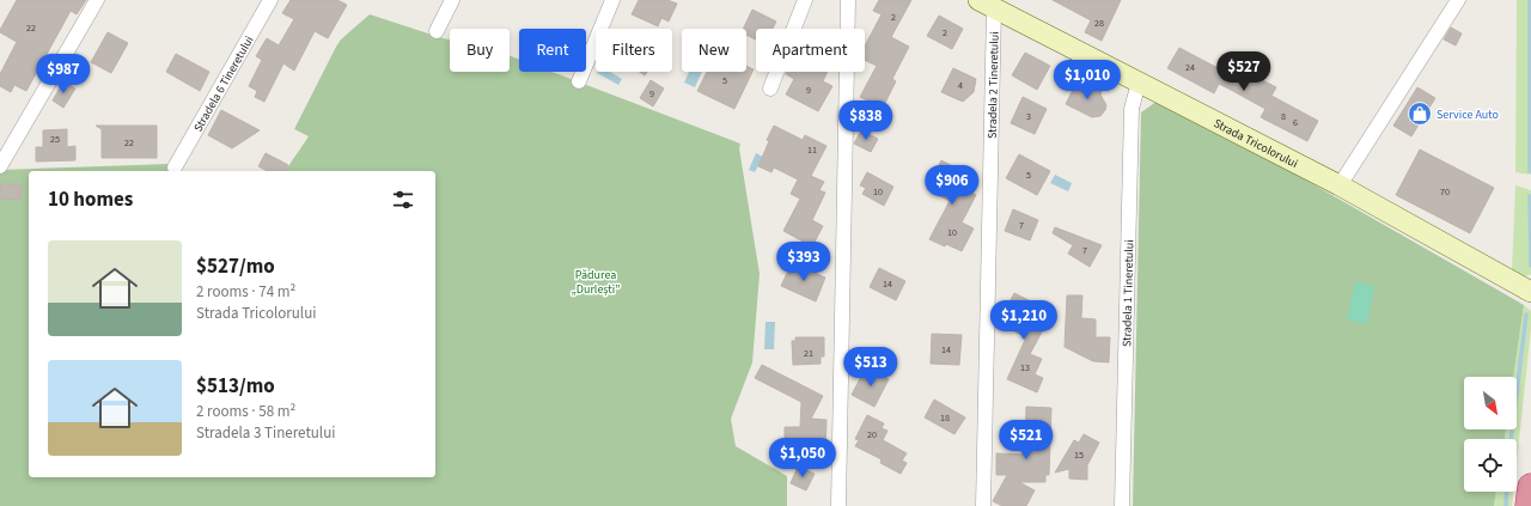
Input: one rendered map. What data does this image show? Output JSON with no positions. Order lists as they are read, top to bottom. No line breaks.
{"streets":{"street":["Stradela 6 Tineretului","Stradela 2 Tineretului","Strada Tricolorului","Stradela 1 Tineretului"]},"crossings":[["Stradela 2 Tineretului","Strada Tricolorului"],["Strada Tricolorului","Stradela 1 Tineretului"]],"parks":["Pădurea „Durlești”"],"places":{"shop":["Service Auto"]},"house_numbers":["2","28","22","2","24","5","4","9","9","3","8","6","25","22","11","5","10","70","7","10","7","14","14","21","13","18","20","15"],"north":"bottom right","page":{"chip":["Buy","Rent","Filters","New","Apartment"],"price":["$527","$987","$1,010","$838","$906","$393","$1,210","$513","$521","$1,050"],"heading":"10 homes","list":[{"name":"$527/mo","note":"2 rooms · 74 m² · Strada Tricolorului"},{"name":"$513/mo","note":"2 rooms · 58 m² · Stradela 3 Tineretului"}]}}
